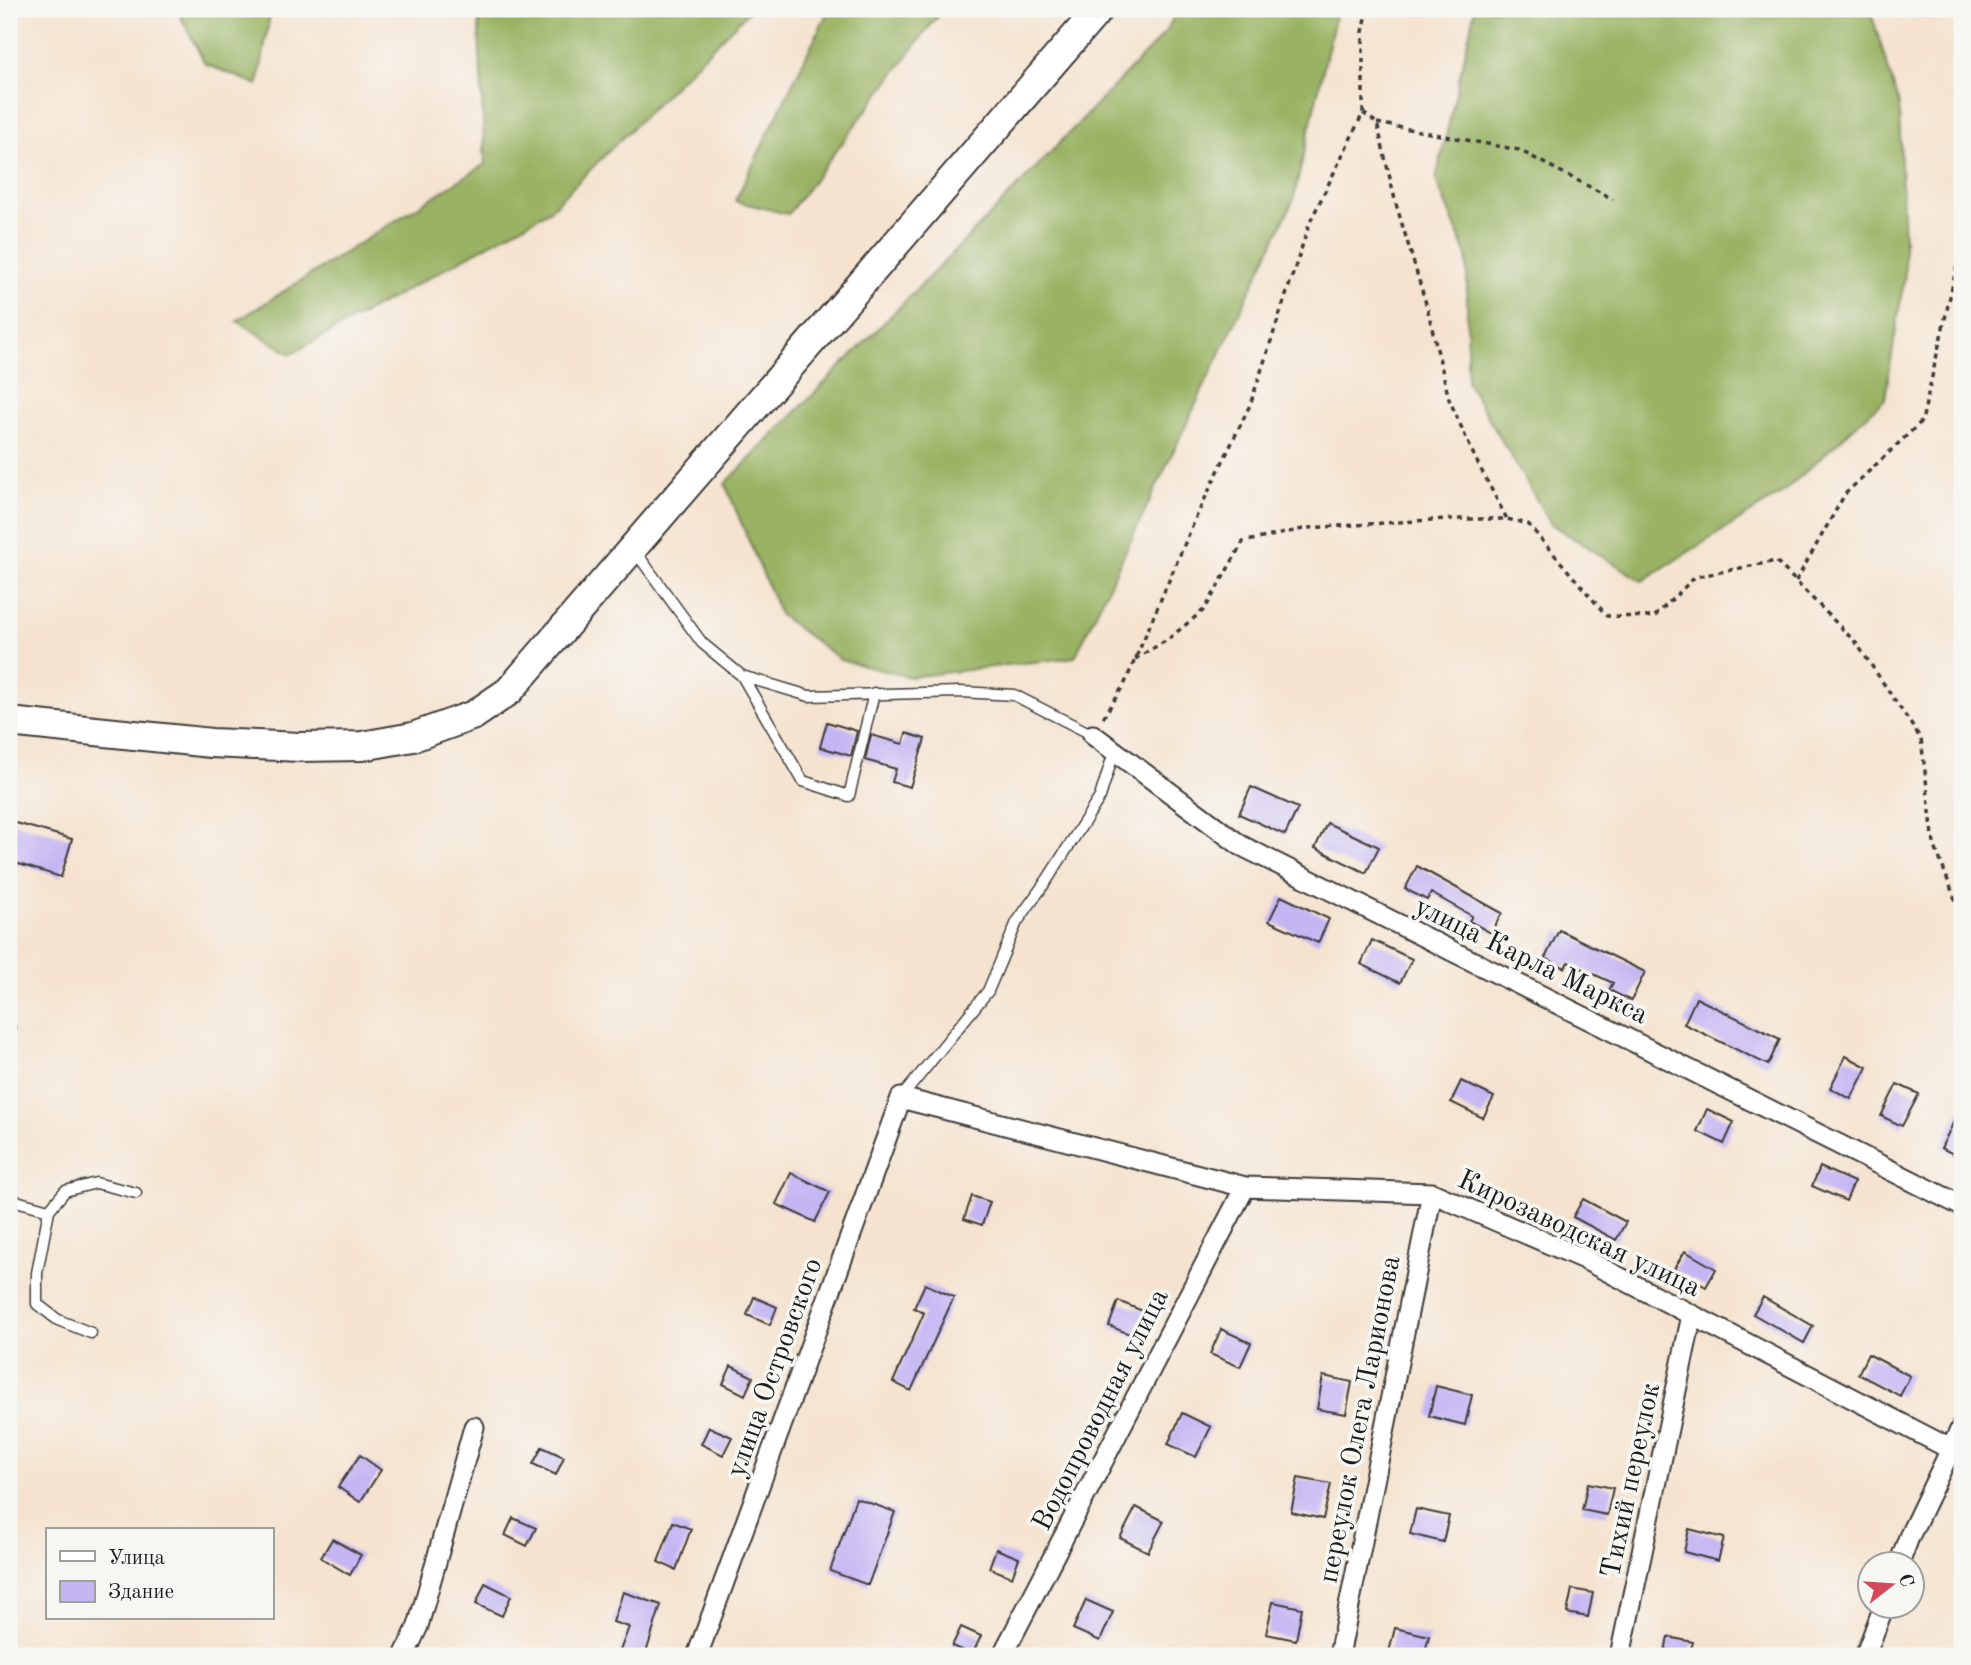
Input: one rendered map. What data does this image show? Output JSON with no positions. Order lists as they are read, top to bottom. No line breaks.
{"streets":{"street":["улица Карла Маркса","Кирозаводская улица","улица Островского","Водопроводная улица","переулок Олега Ларионова","Тихий переулок"]},"crossings":[["Кирозаводская улица","улица Островского"],["Кирозаводская улица","Водопроводная улица"],["Кирозаводская улица","переулок Олега Ларионова"],["Кирозаводская улица","Тихий переулок"]],"legend":["Улица","Здание"],"north":"right"}
